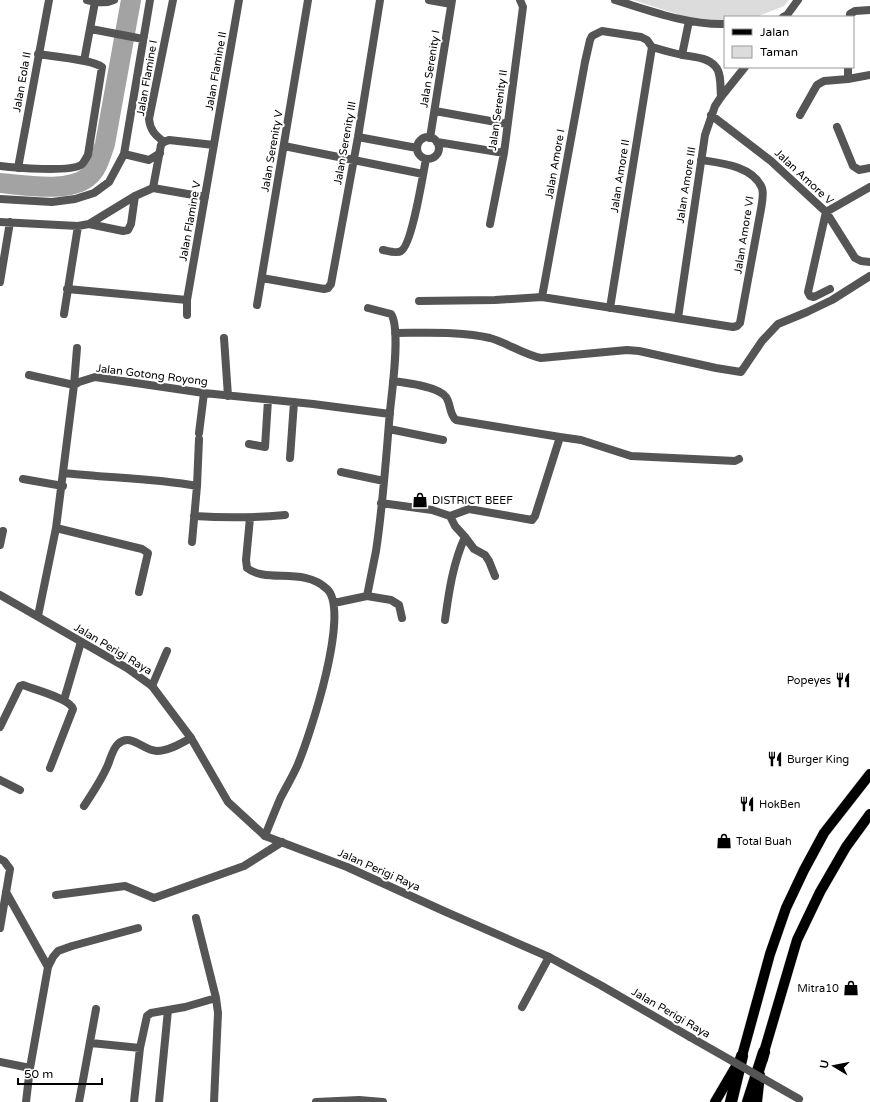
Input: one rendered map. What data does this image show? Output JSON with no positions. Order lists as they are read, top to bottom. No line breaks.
{"streets":{"street":["Jalan Serenity I","Jalan Flamine II","Jalan Flamine I","Jalan Eola II","Jalan Serenity II","Jalan Serenity III","Jalan Serenity V","Jalan Amore I","Jalan Amore II","Jalan Amore V","Jalan Amore III","Jalan Flamine V","Jalan Amore VI","Jalan Gotong Royong","Jalan Perigi Raya"]},"crossings":[["Jalan Flamine II","Jalan Flamine V"],["Jalan Serenity III","Jalan Serenity V"],["Jalan Amore I","Jalan Amore II"],["Jalan Amore V","Jalan Amore III"],["Jalan Amore III","Jalan Amore VI"]],"places":{"shop":["DISTRICT BEEF","Total Buah","Mitra10"],"restaurant":["Popeyes","Burger King","HokBen"]},"legend":["Jalan","Taman"],"scale_bar":"50 m","north":"left"}
